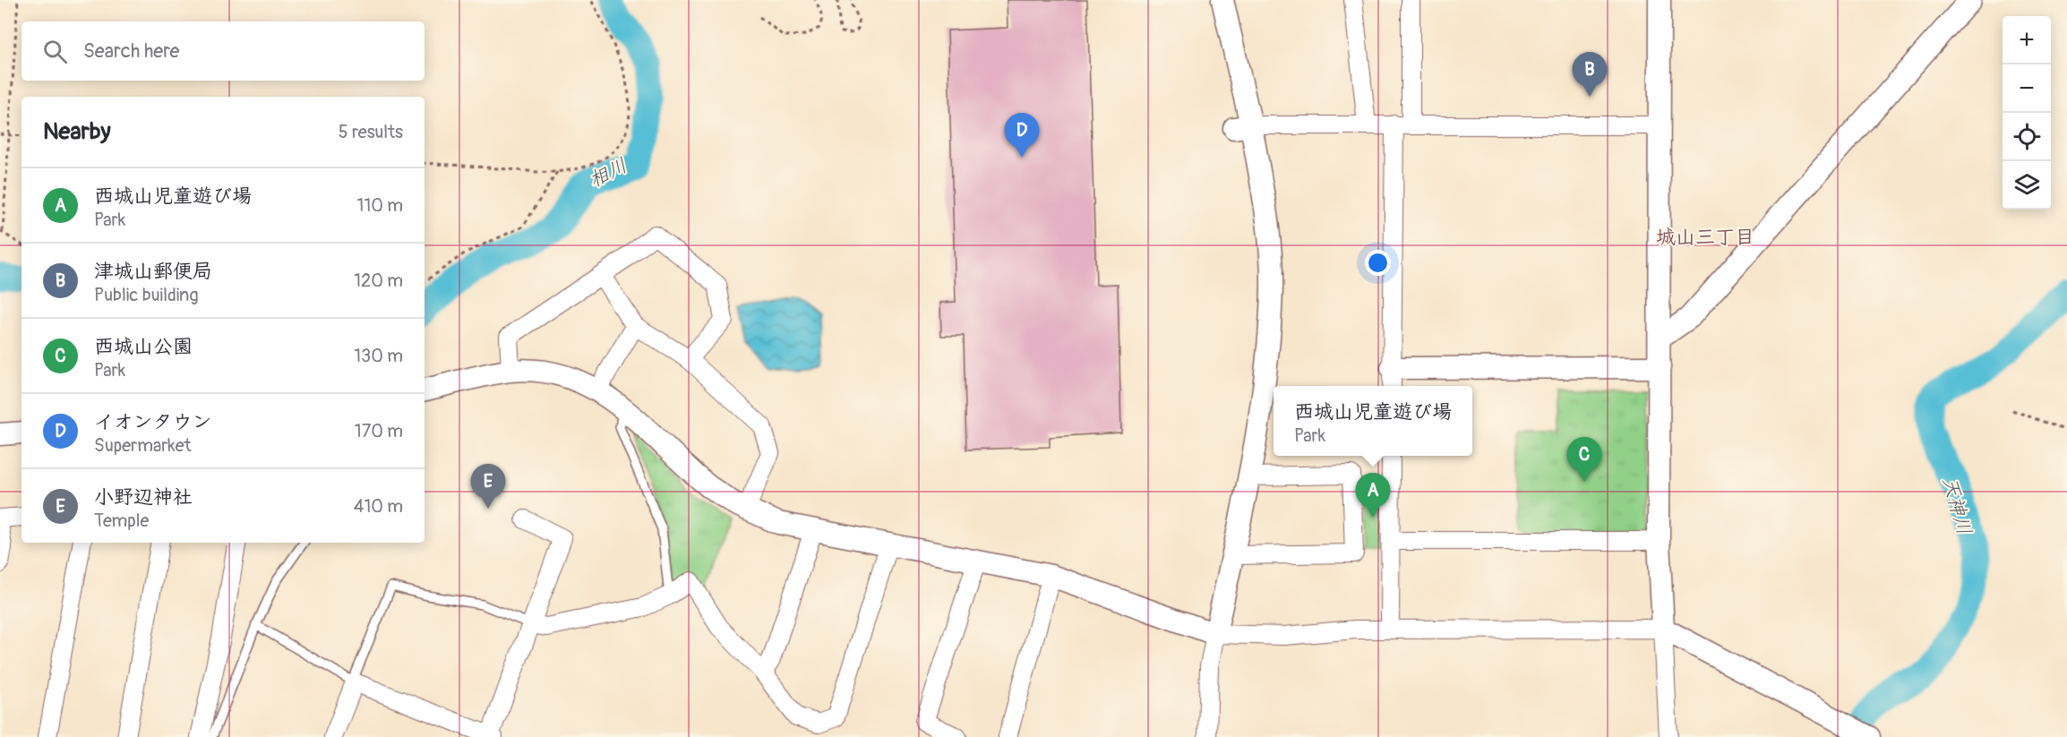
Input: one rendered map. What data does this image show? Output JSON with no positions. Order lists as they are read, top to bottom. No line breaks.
{"districts":["城山三丁目"],"water":["相川","天神川"],"page":{"map_buttons":["+","−"],"search":"Search here","pins":["B","D","C","E","A"],"heading":["Nearby","5 results"],"list":[{"mark":"A","name":"西城山児童遊び場","note":"Park","value":"110 m"},{"mark":"B","name":"津城山郵便局","note":"Public building","value":"120 m"},{"mark":"C","name":"西城山公園","note":"Park","value":"130 m"},{"mark":"D","name":"イオンタウン","note":"Supermarket","value":"170 m"},{"mark":"E","name":"小野辺神社","note":"Temple","value":"410 m"}],"popup":["西城山児童遊び場","Park"]}}
